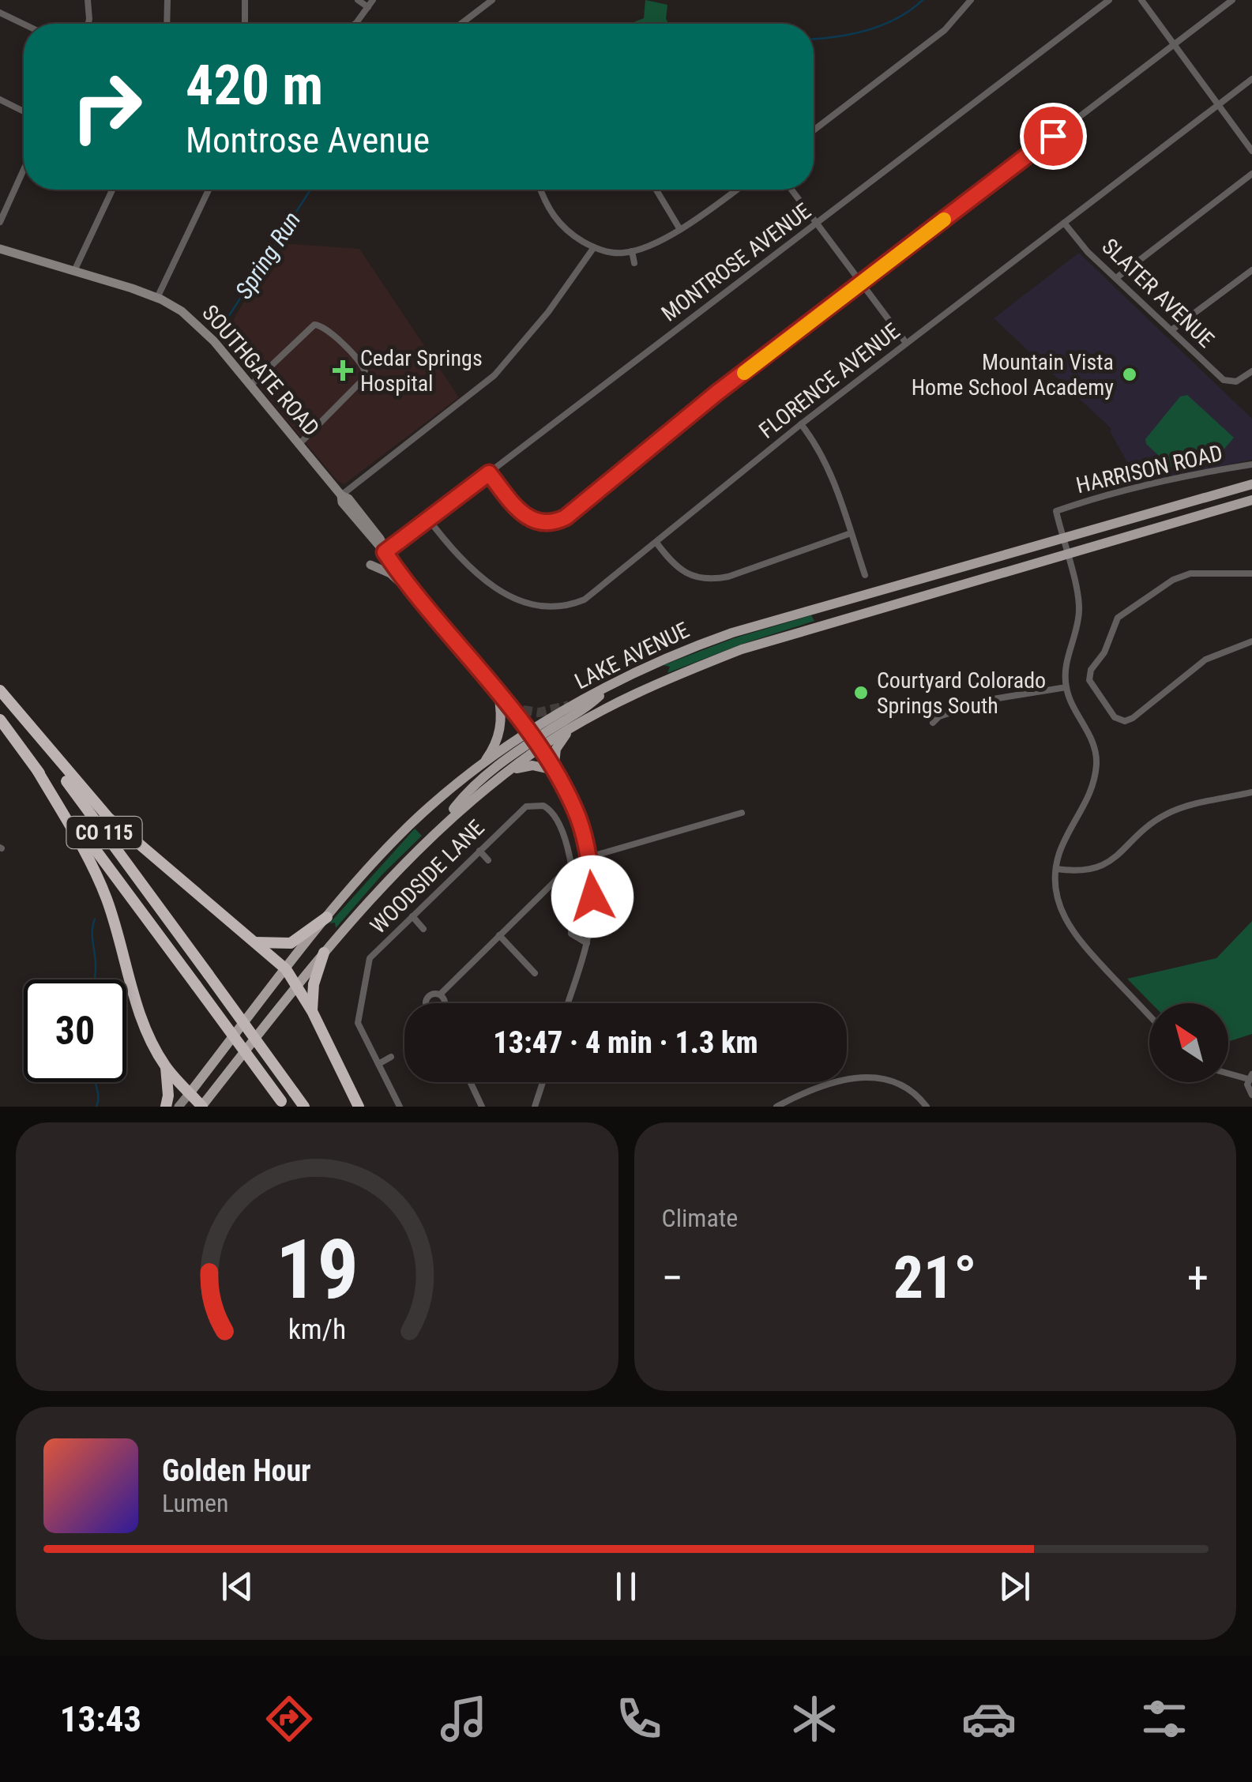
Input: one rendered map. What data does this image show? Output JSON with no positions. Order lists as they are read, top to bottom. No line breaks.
{"streets":{"highway":["CO 115"],"main road":["LAKE AVENUE"],"street":["MONTROSE AVENUE","SLATER AVENUE","SOUTHGATE ROAD","FLORENCE AVENUE","HARRISON ROAD","WOODSIDE LANE"]},"crossings":[["MONTROSE AVENUE","SOUTHGATE ROAD"],["MONTROSE AVENUE","FLORENCE AVENUE"],["SLATER AVENUE","FLORENCE AVENUE"],["SOUTHGATE ROAD","LAKE AVENUE"],["HARRISON ROAD","LAKE AVENUE"]],"water":["Spring Run"],"places":{"health":["Cedar Springs Hospital"],"other":["Mountain Vista Home School Academy","Courtyard Colorado Springs South"]},"north":"top left","page":{"turn":["420 m","Montrose Avenue"],"limit":"30","trip":"13:47 · 4 min · 1.3 km","tile":"Climate","heat":["−","21°","+"],"song":["Golden Hour","Lumen"],"tabs":"13:43","gauge":["19","km/h"]}}
